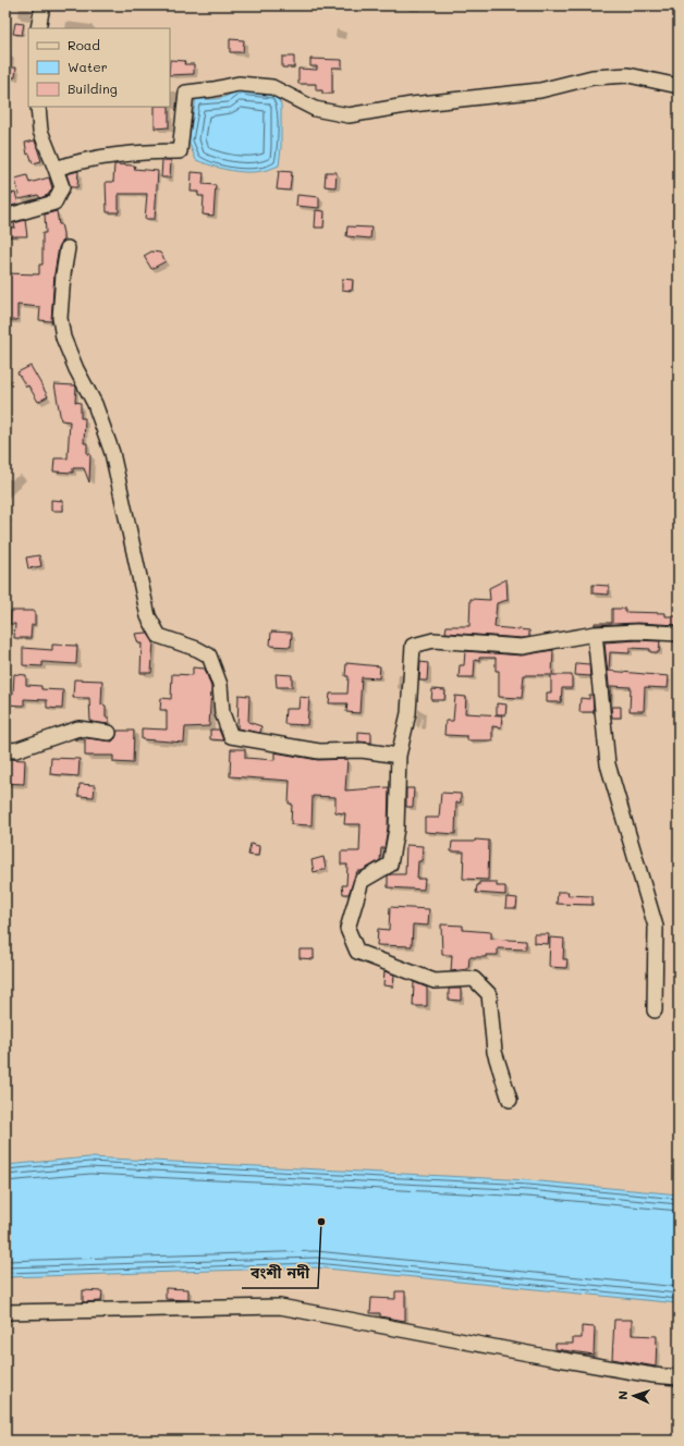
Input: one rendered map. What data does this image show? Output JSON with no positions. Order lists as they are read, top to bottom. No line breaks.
{"places":["বংশী নদী"],"legend":["Road","Water","Building"],"north":"left"}
